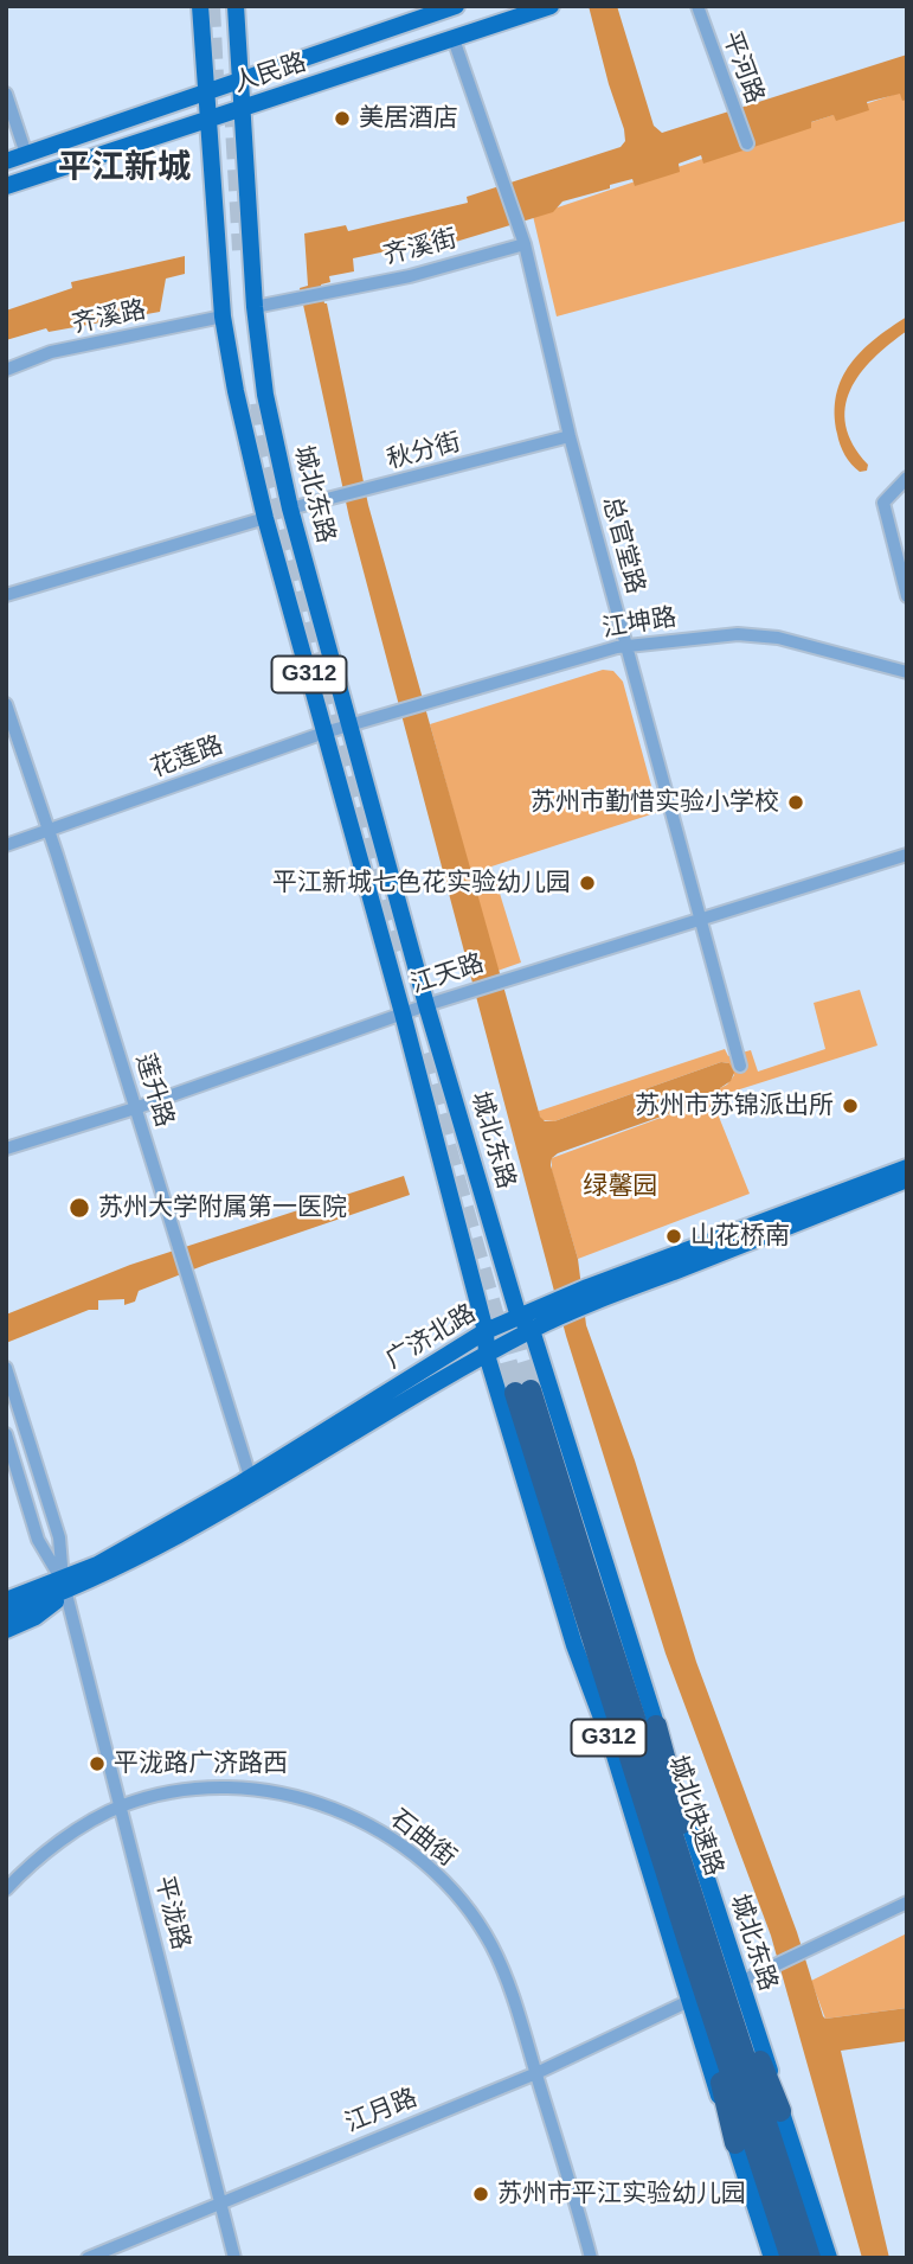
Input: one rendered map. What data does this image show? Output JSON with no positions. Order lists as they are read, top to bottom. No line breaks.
{"streets":{"highway":["城北快速路"],"main road":["人民路","城北东路","G312","广济北路"],"street":["平河路","齐溪街","齐溪路","秋分街","总官堂路","江坤路","花莲路","江天路","莲升路","石曲街","平泷路","江月路"]},"crossings":[["人民路","城北东路"],["人民路","总官堂路"],["齐溪街","城北东路"],["齐溪街","总官堂路"],["齐溪路","城北东路"],["秋分街","城北东路"],["秋分街","总官堂路"],["城北东路","花莲路"],["城北东路","江天路"],["城北东路","广济北路"],["城北东路","江月路"],["总官堂路","江坤路"],["总官堂路","江天路"],["江坤路","花莲路"],["花莲路","莲升路"],["江天路","莲升路"],["莲升路","广济北路"],["广济北路","平泷路"],["石曲街","平泷路"],["石曲街","江月路"],["平泷路","江月路"]],"districts":["平江新城"],"parks":["绿馨园"],"places":["美居酒店","苏州市勤惜实验小学校","平江新城七色花实验幼儿园","苏州市苏锦派出所","苏州大学附属第一医院","山花桥南","平泷路广济路西","苏州市平江实验幼儿园"]}
